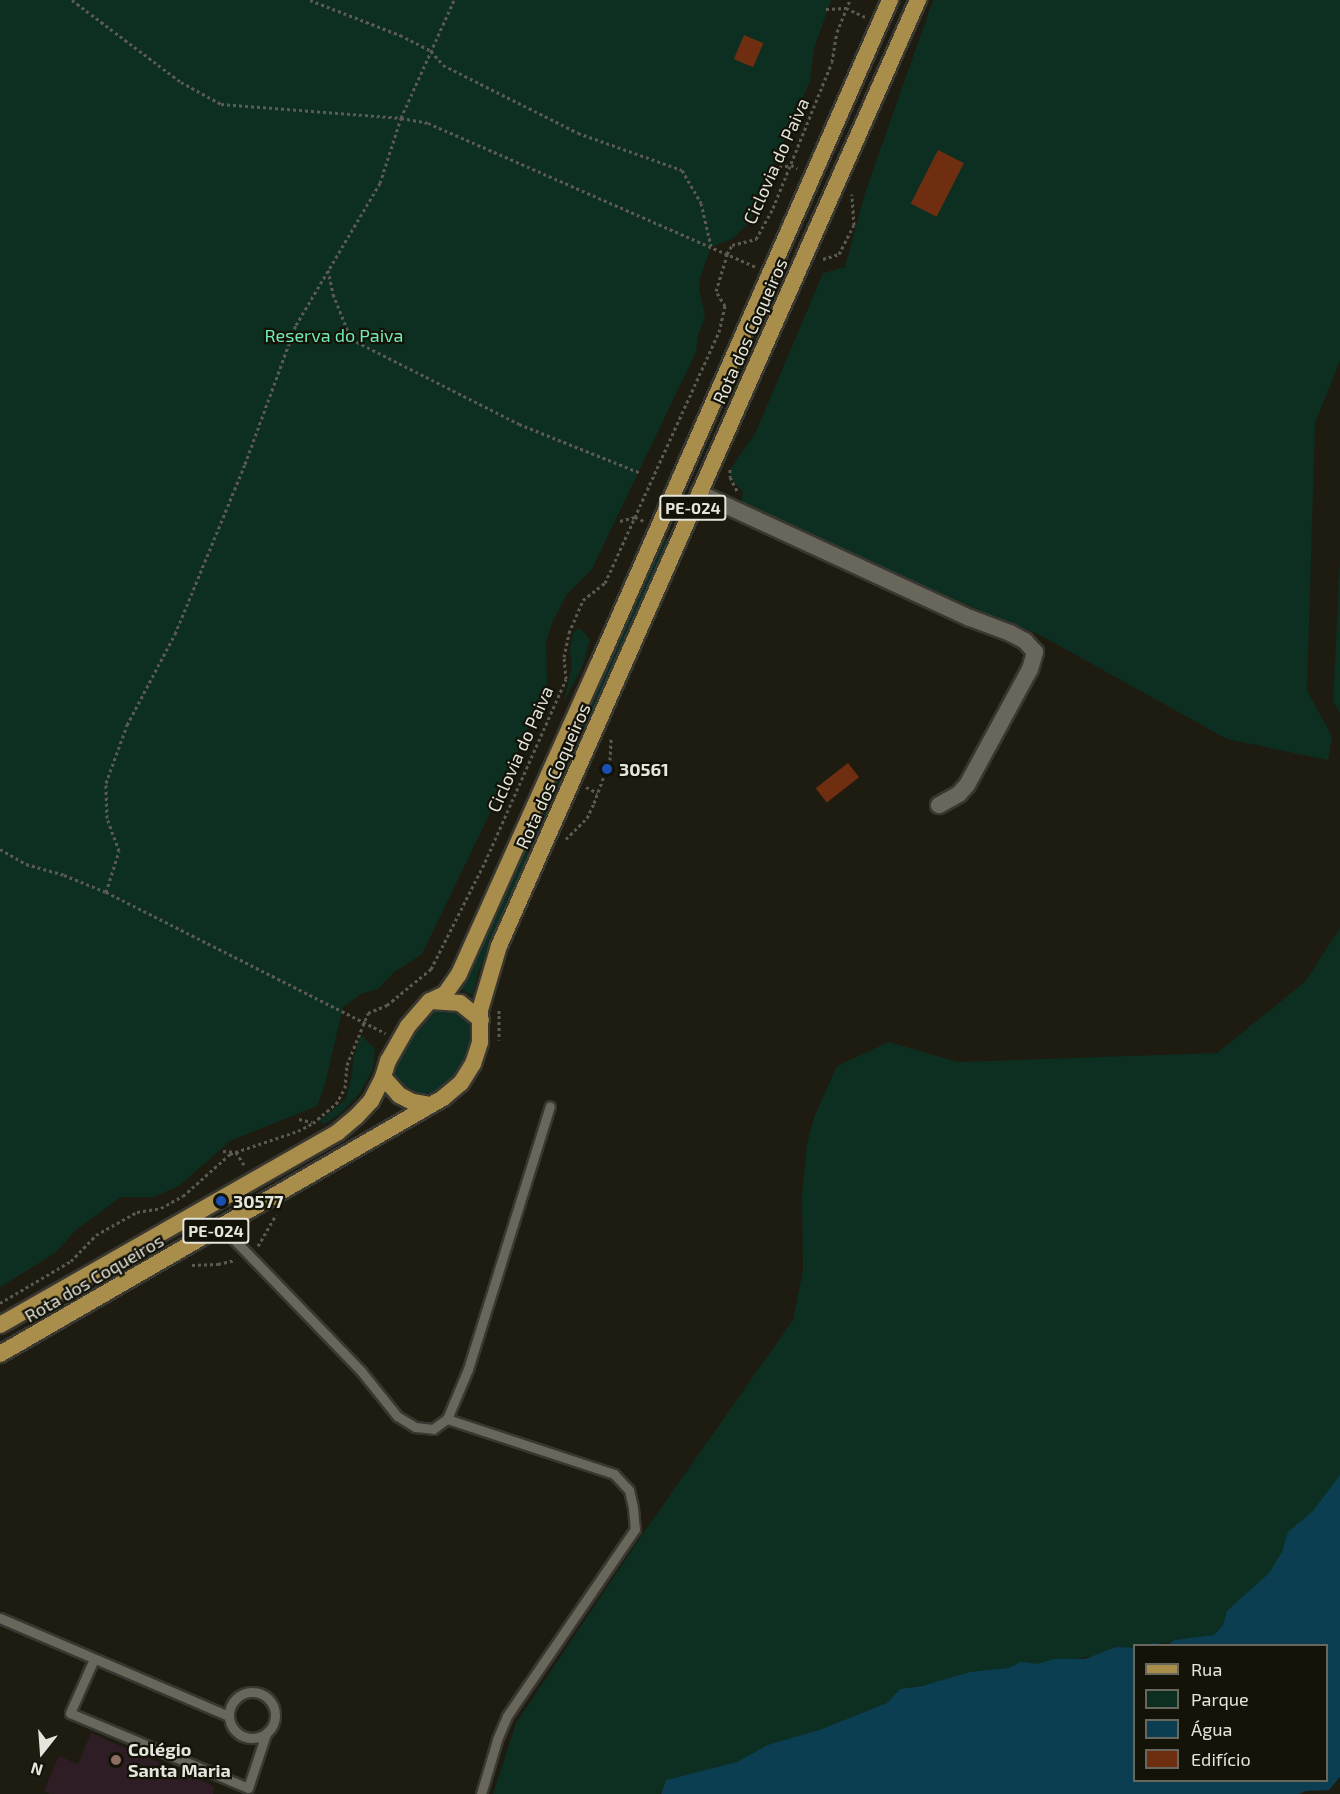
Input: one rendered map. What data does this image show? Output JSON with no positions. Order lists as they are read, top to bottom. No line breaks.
{"streets":{"main road":["Rota dos Coqueiros","PE-024"],"path":["Ciclovia do Paiva"]},"parks":["Reserva do Paiva"],"places":["30561","30577","Colégio Santa Maria"],"legend":["Rua","Parque","Água","Edifício"],"north":"bottom"}
